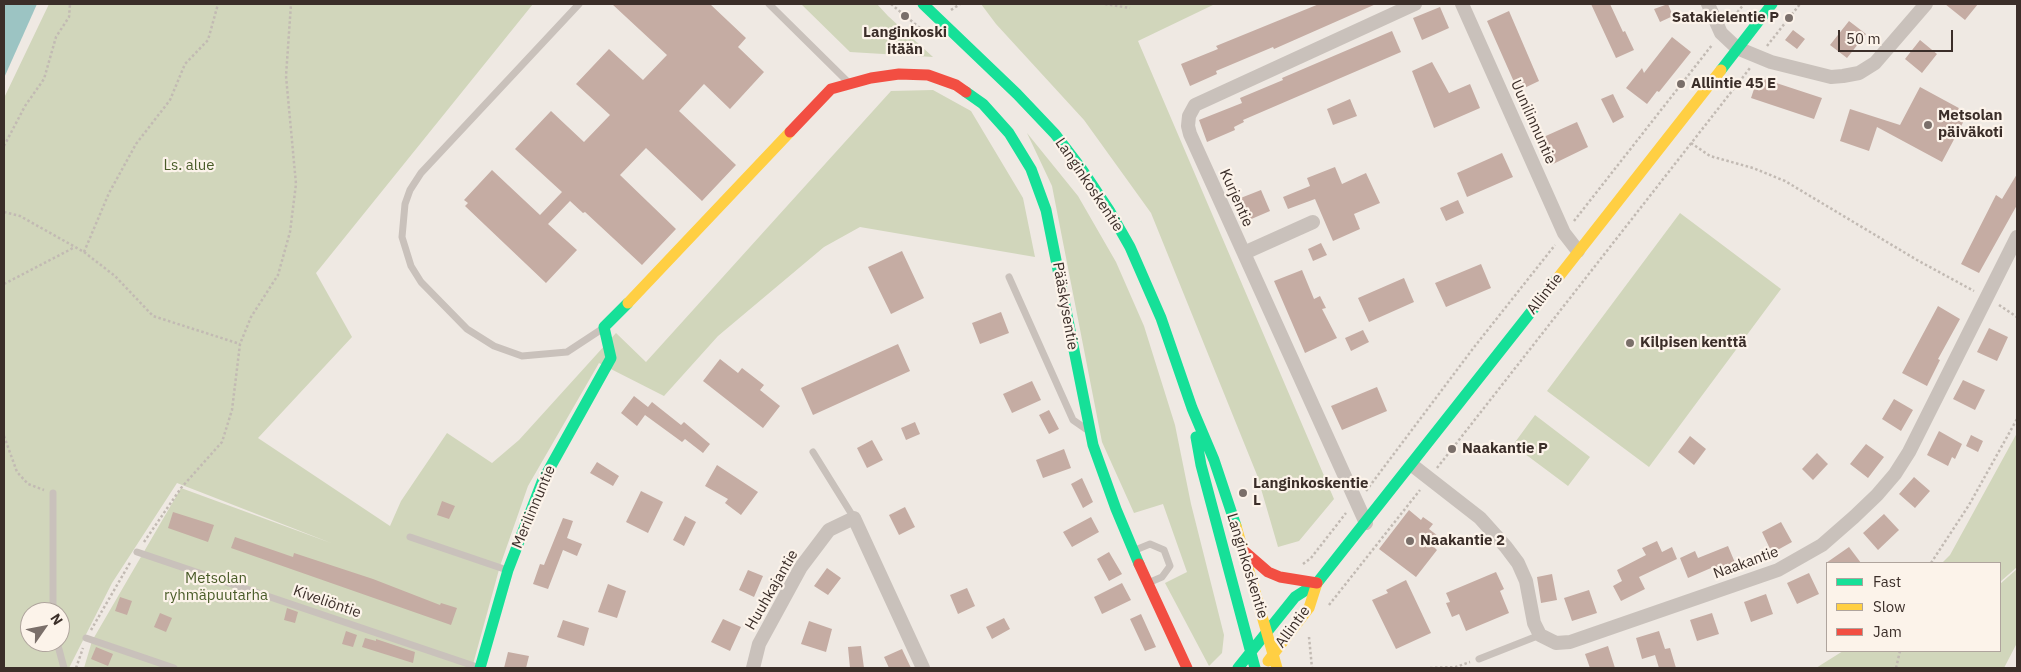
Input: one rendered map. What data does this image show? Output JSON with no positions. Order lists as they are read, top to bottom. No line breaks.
{"streets":{"street":["Uunilinnuntie","Langinkoskentie","Kurjentie","Allintie","Pääskysentie","Merilinnuntie","Naakantie","Huuhkajantie"],"lane":["Kiveliöntie"]},"crossings":[["Uunilinnuntie","Allintie"],["Langinkoskentie","Allintie"],["Kurjentie","Allintie"],["Pääskysentie","Merilinnuntie"],["Merilinnuntie","Kiveliöntie"]],"parks":["Ls. alue","Metsolan ryhmäpuutarha"],"places":["Langinkoski itään","Satakielentie P","Allintie 45 E","Metsolan päiväkoti","Kilpisen kenttä","Naakantie P","Langinkoskentie L","Naakantie 2"],"legend":["Fast","Slow","Jam"],"scale_bar":"50 m","north":"top right"}
